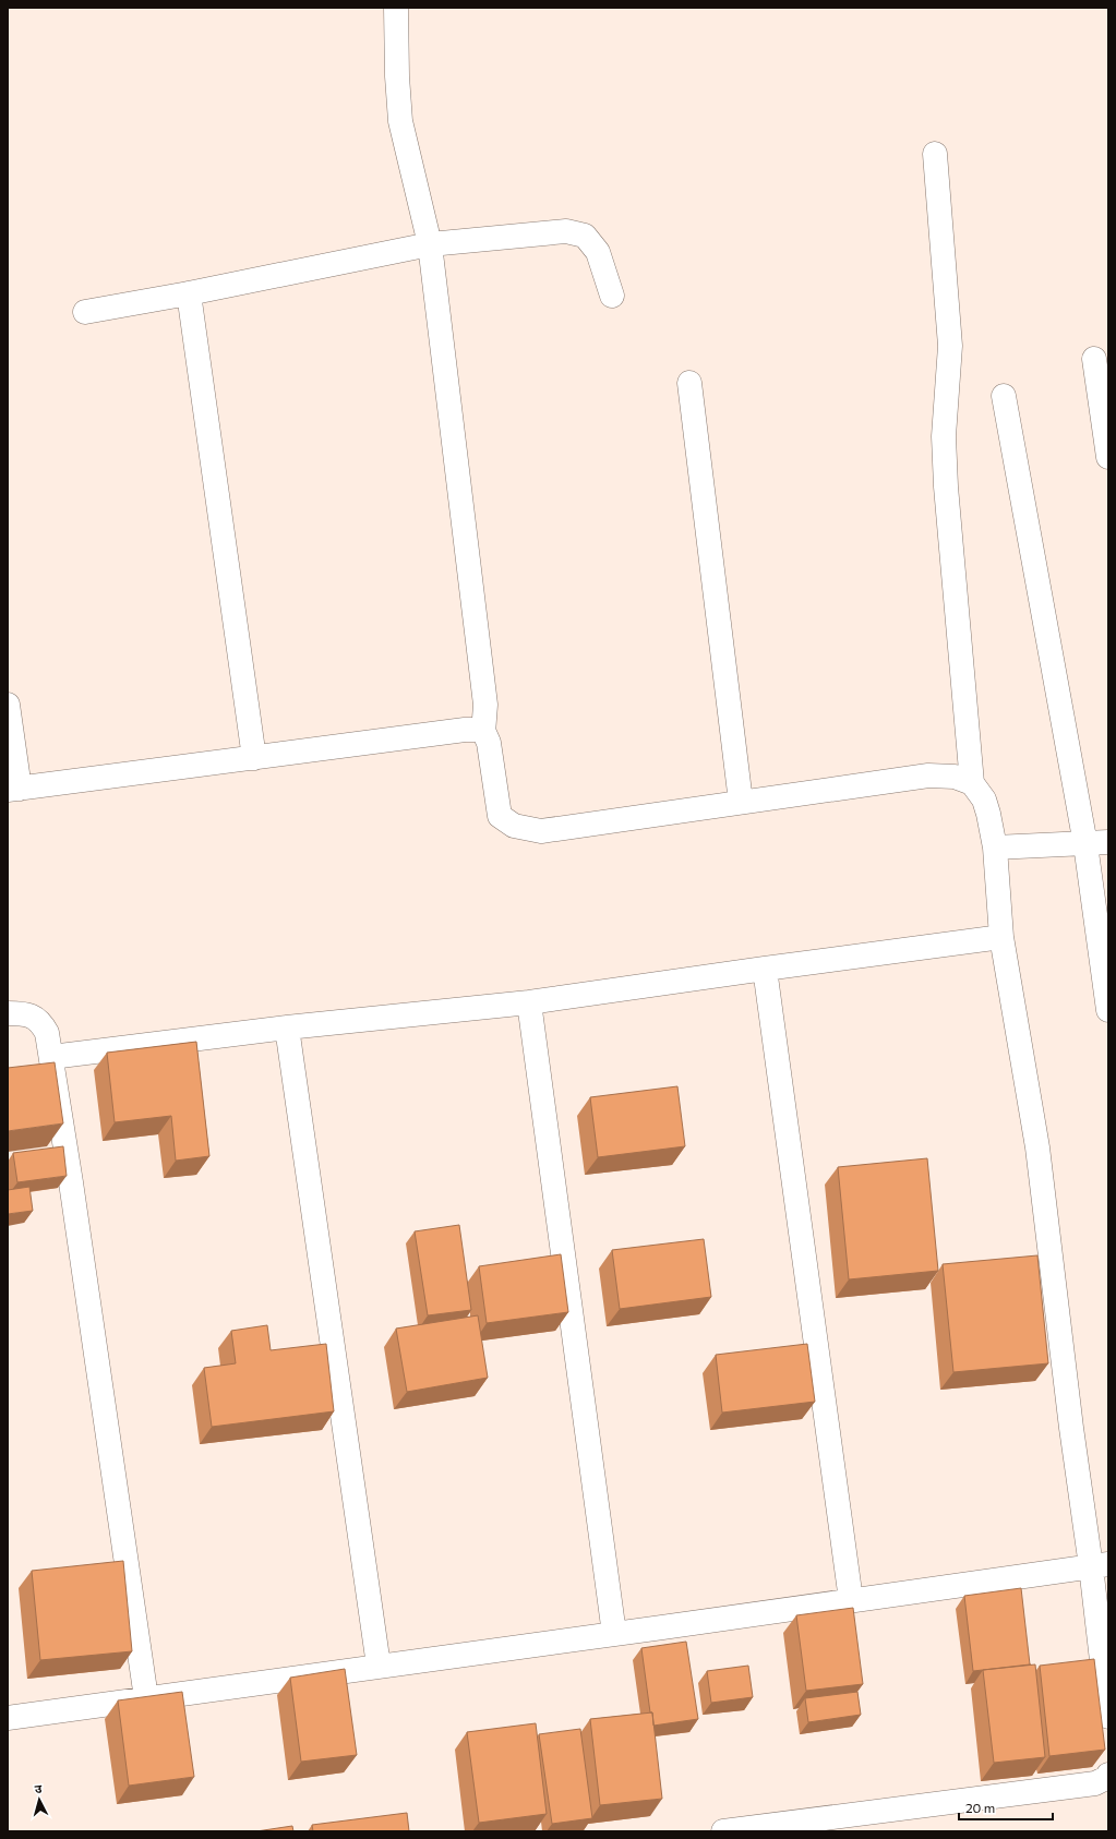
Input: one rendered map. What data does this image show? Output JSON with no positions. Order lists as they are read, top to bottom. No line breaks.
{"scale_bar":"20 m","north":"top"}
